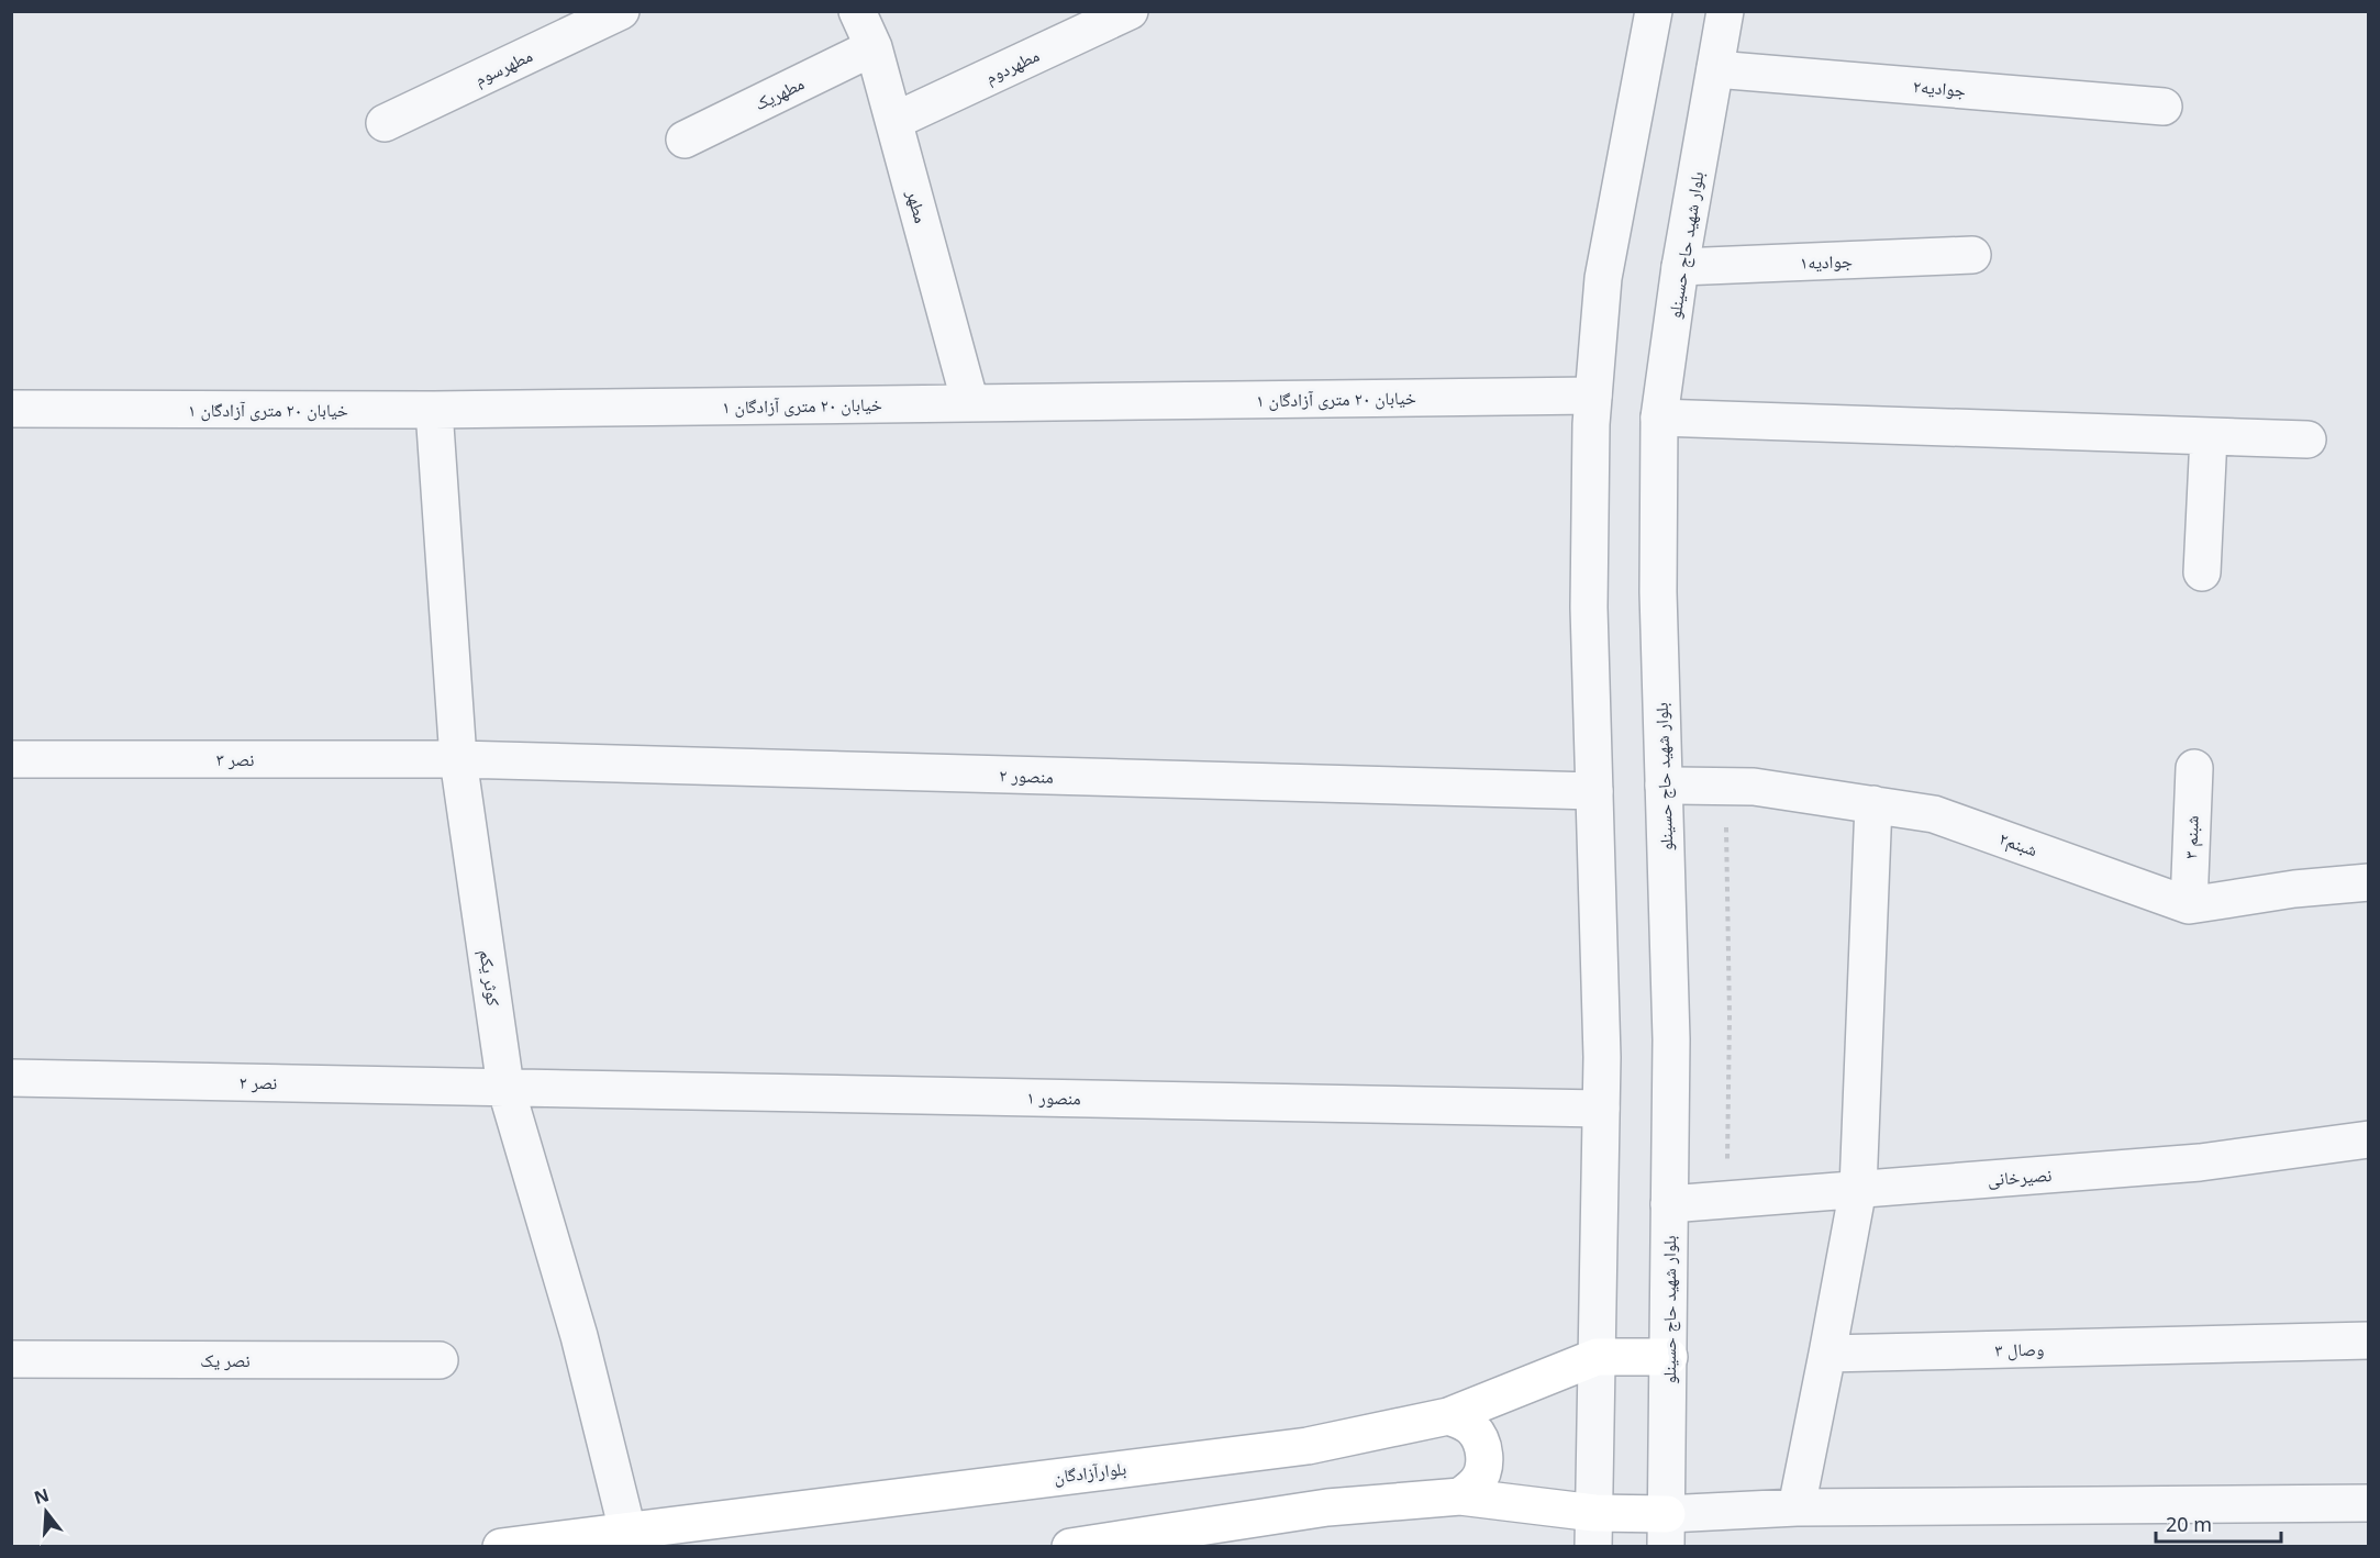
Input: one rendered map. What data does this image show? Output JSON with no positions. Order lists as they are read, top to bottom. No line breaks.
{"streets":{"main road":["بلوارآزادگان"],"street":["مطهردوم","مطهرسوم","جوادیه۲","مطهریک","مطهر","بلوار شهید حاج حسینلو","جوادیه۱","۱ خیابان ۲۰ متری آزادگان","نصر ۳","منصور ۲","شبنم ۳","شبنم۲","کوثر یکم","نصر ۲","منصور ۱","نصیرخانی","وصال ۳","نصر یک"]},"crossings":[["مطهردوم","مطهر"],["جوادیه۲","بلوار شهید حاج حسینلو"],["مطهریک","مطهر"],["مطهر","۱ خیابان ۲۰ متری آزادگان"],["بلوار شهید حاج حسینلو","جوادیه۱"],["بلوار شهید حاج حسینلو","شبنم۲"],["بلوار شهید حاج حسینلو","نصیرخانی"],["بلوار شهید حاج حسینلو","بلوارآزادگان"],["۱ خیابان ۲۰ متری آزادگان","کوثر یکم"],["نصر ۳","منصور ۲"],["نصر ۳","کوثر یکم"],["منصور ۲","کوثر یکم"],["شبنم ۳","شبنم۲"],["کوثر یکم","نصر ۲"],["کوثر یکم","منصور ۱"],["کوثر یکم","بلوارآزادگان"],["نصر ۲","منصور ۱"]],"scale_bar":"20 m","north":"top"}
